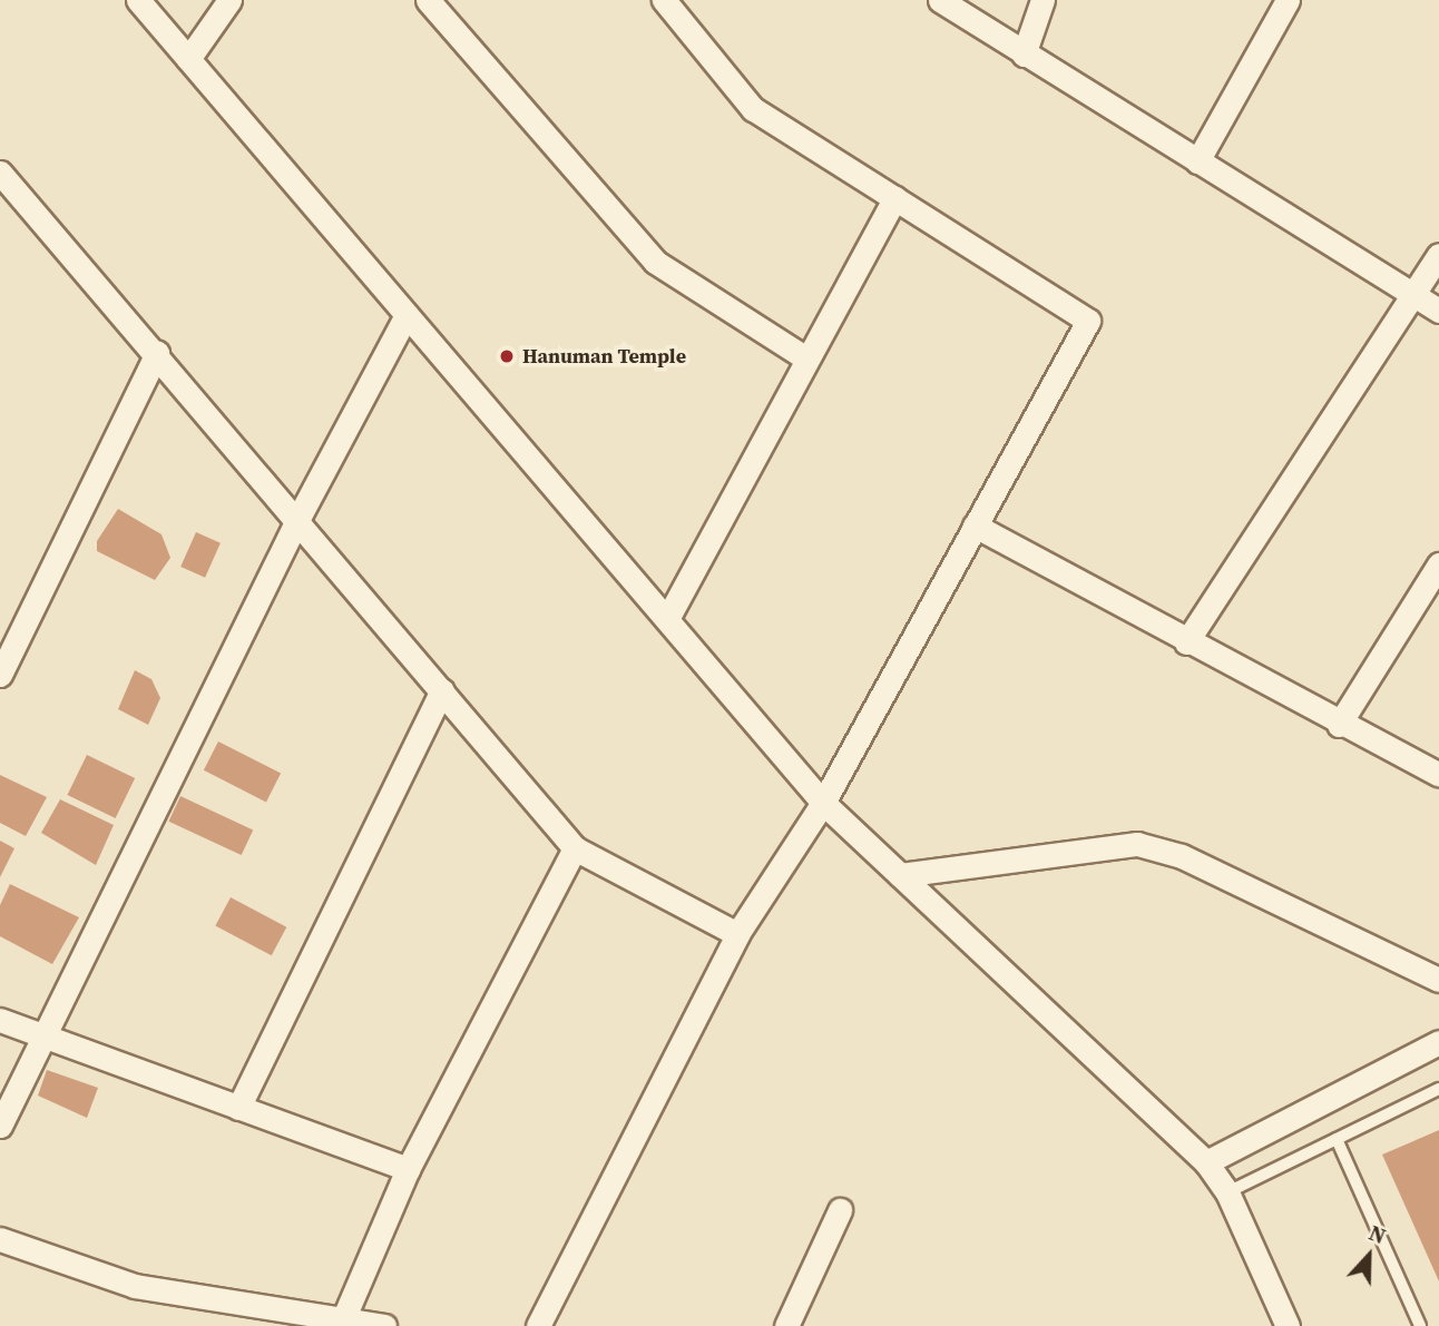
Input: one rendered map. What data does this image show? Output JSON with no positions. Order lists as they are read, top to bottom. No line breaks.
{"places":["Hanuman Temple"],"north":"top"}
